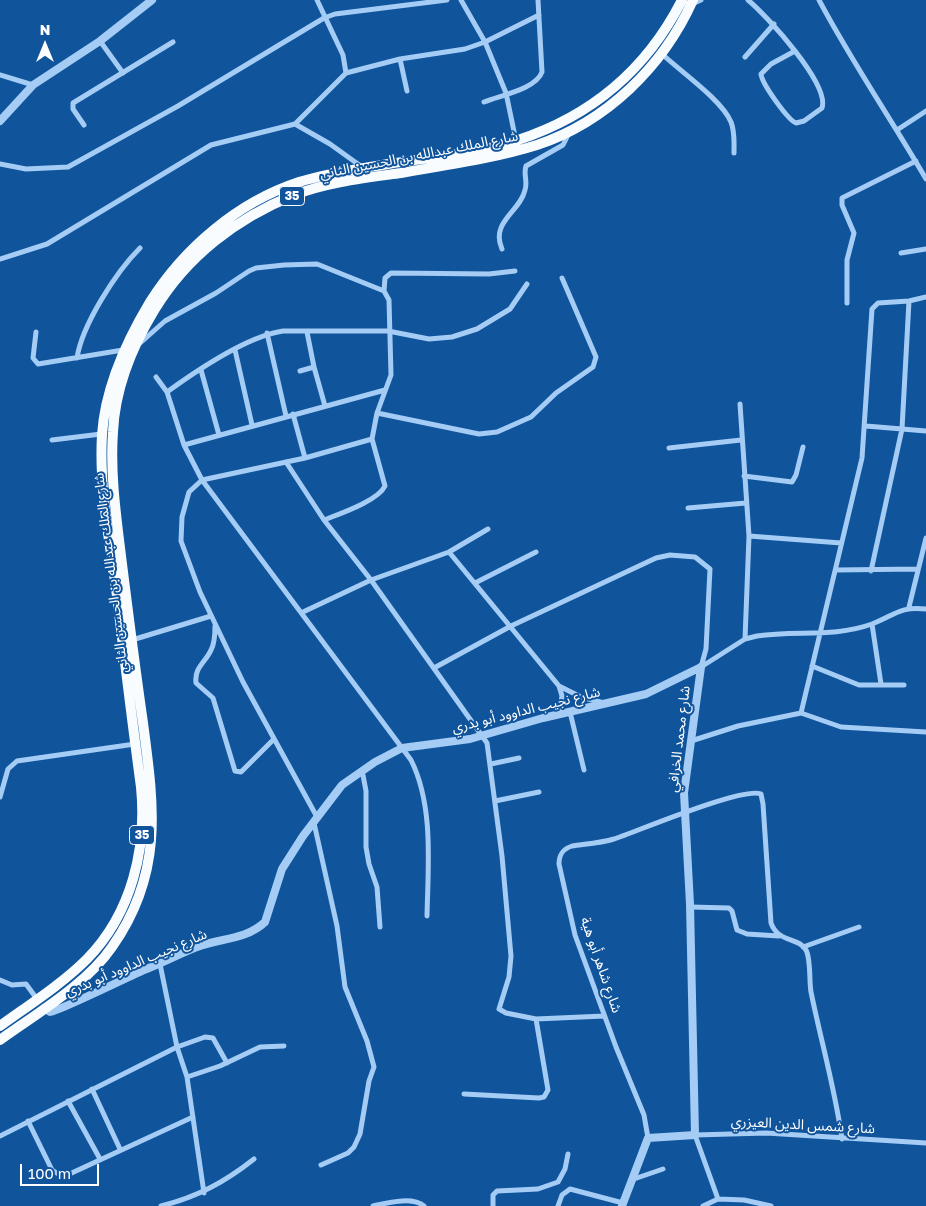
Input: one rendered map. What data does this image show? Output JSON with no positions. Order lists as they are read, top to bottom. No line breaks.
{"streets":{"highway":["شارع الملك عبدالله بن الحسين الثاني","35"],"street":["شارع نجيب الداوود أبو بدري","شارع محمد الخرافي","شارع شاهر أبو هية","شارع شمس الدين العيزري"]},"crossings":[["شارع الملك عبدالله بن الحسين الثاني","شارع نجيب الداوود أبو بدري"],["شارع نجيب الداوود أبو بدري","شارع محمد الخرافي"],["شارع محمد الخرافي","شارع شاهر أبو هية"],["شارع محمد الخرافي","شارع شمس الدين العيزري"],["شارع شاهر أبو هية","شارع شمس الدين العيزري"]],"scale_bar":"100 m","north":"top"}
